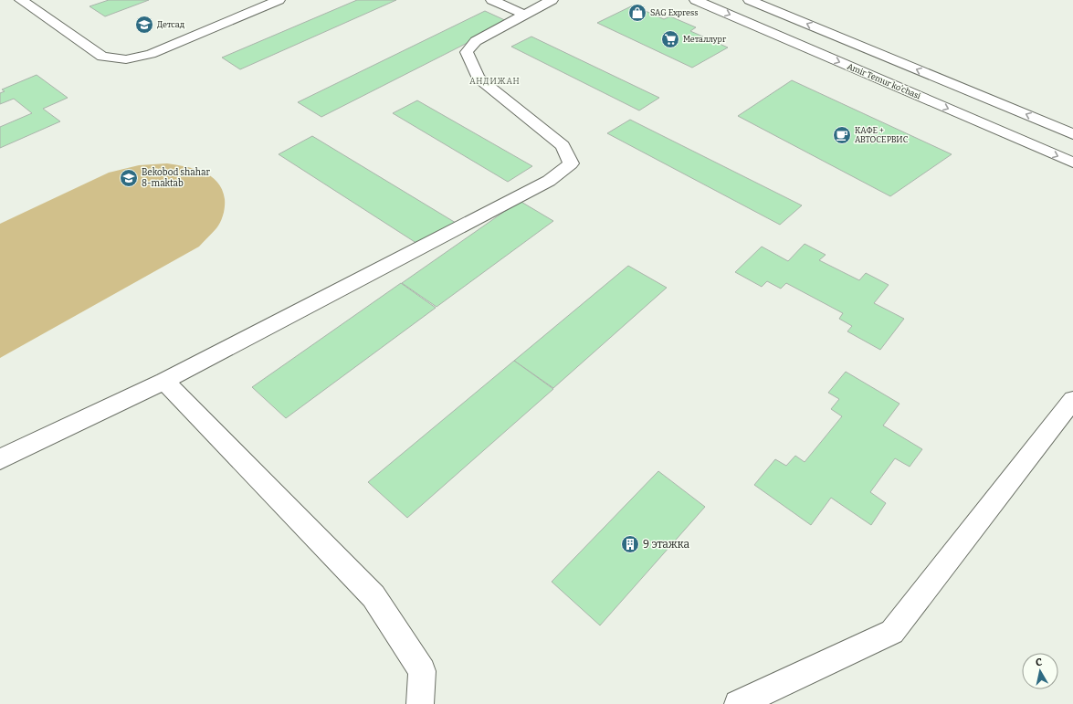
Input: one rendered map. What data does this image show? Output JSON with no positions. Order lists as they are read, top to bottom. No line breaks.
{"streets":{"street":["Amir Temur koʻchasi"]},"districts":["АНДИЖАН"],"places":{"shop":["SAG Express"],"school or university":["Детсад","Bekobod shahar 8-maktab"],"supermarket":["Металлург"],"cafe":["КАФЕ + АВТОСЕРВИС"],"building":["9 этажка"]},"north":"top"}
